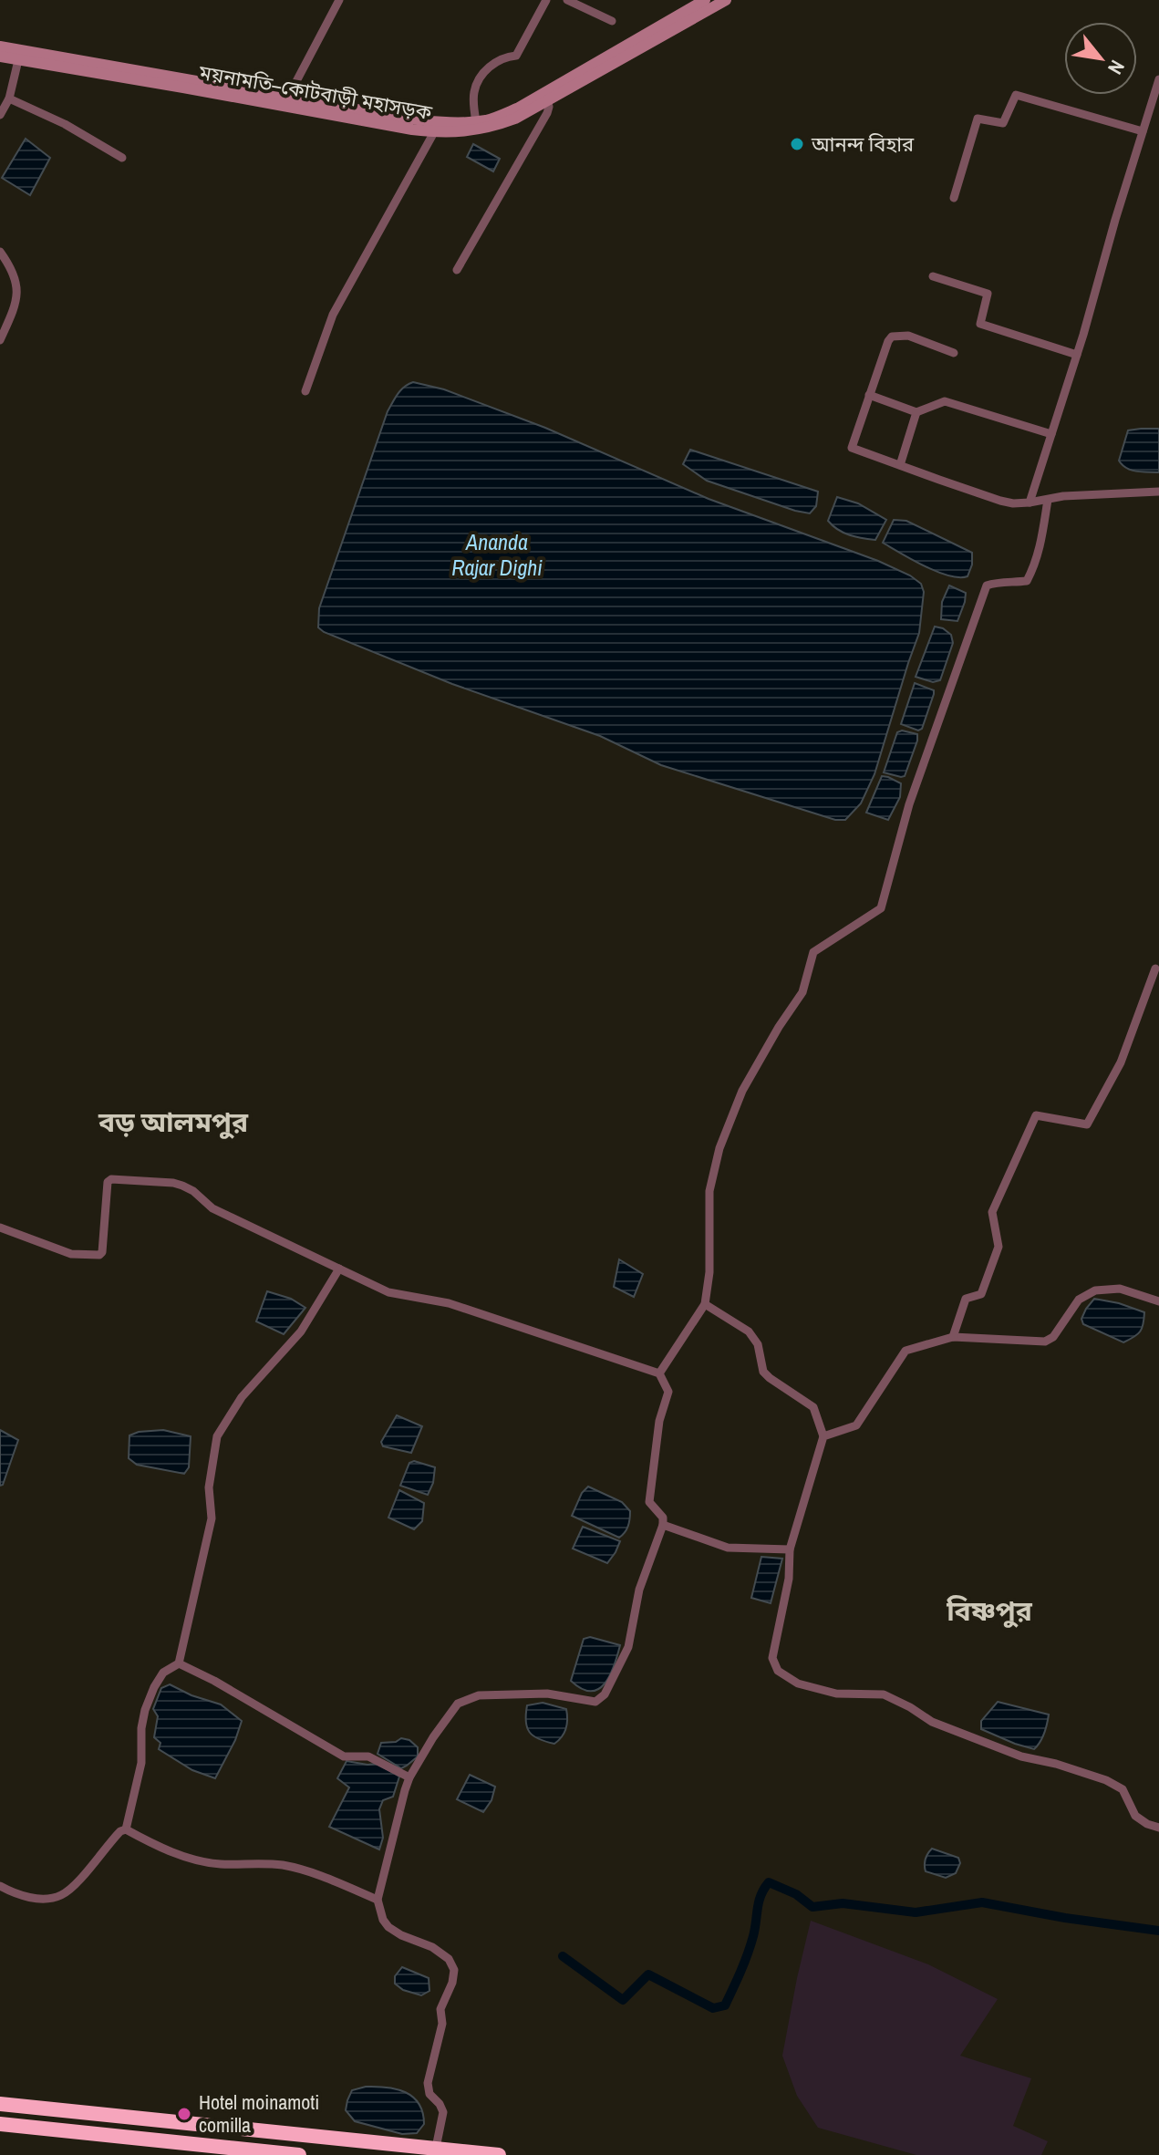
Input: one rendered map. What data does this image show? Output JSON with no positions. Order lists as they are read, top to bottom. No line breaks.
{"streets":{"main road":["ময়নামতি–কোটবাড়ী মহাসড়ক"]},"districts":["বড় আলমপুর","বিষ্ণপুর"],"water":["Ananda Rajar Dighi"],"places":["আনন্দ বিহার","Hotel moinamoti comilla"],"north":"bottom right"}
